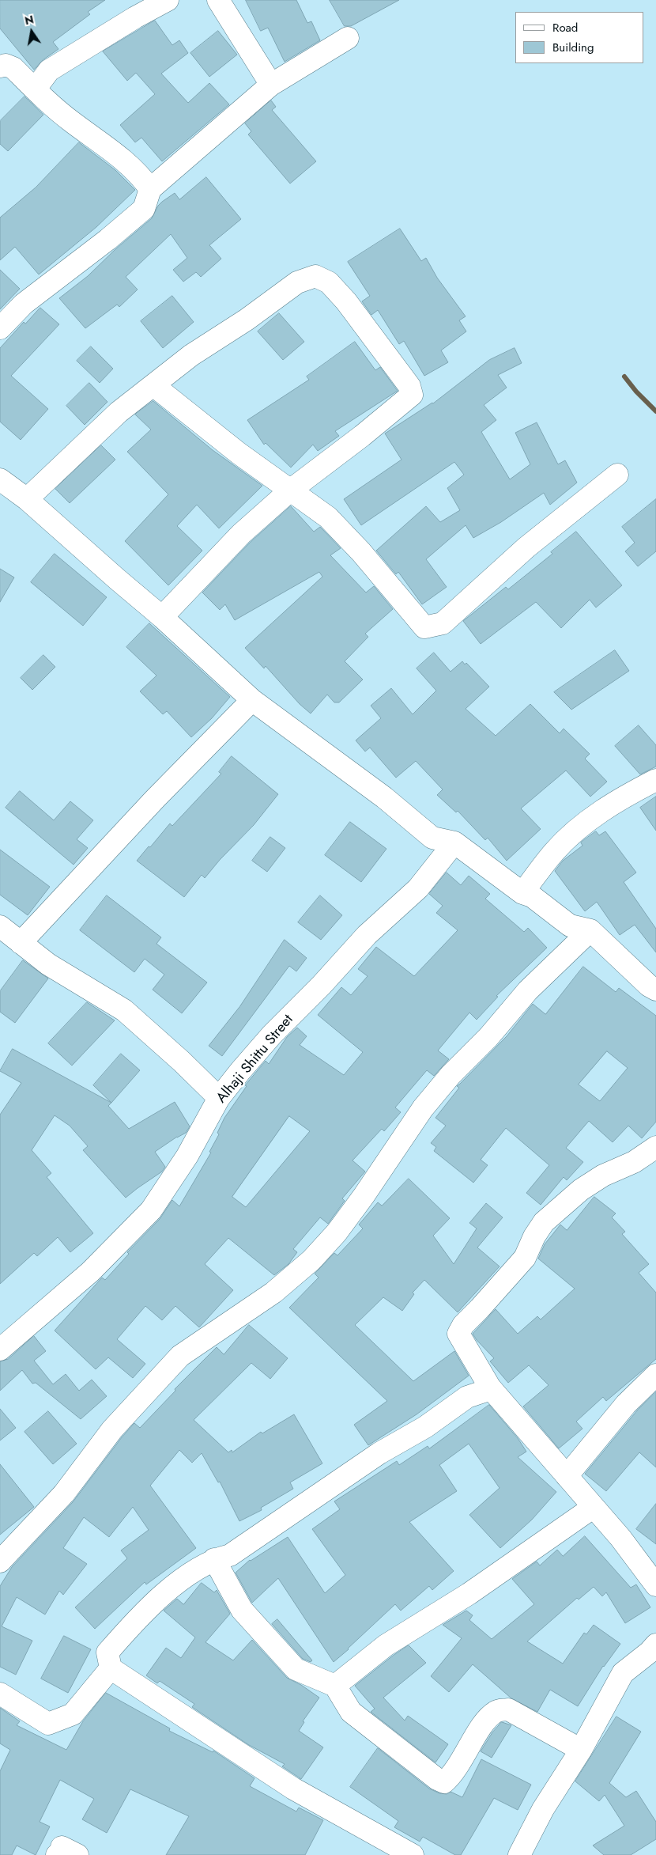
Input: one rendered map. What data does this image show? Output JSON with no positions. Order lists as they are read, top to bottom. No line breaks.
{"streets":{"street":["Alhaji Shittu Street"]},"legend":["Road","Building"],"north":"top"}
